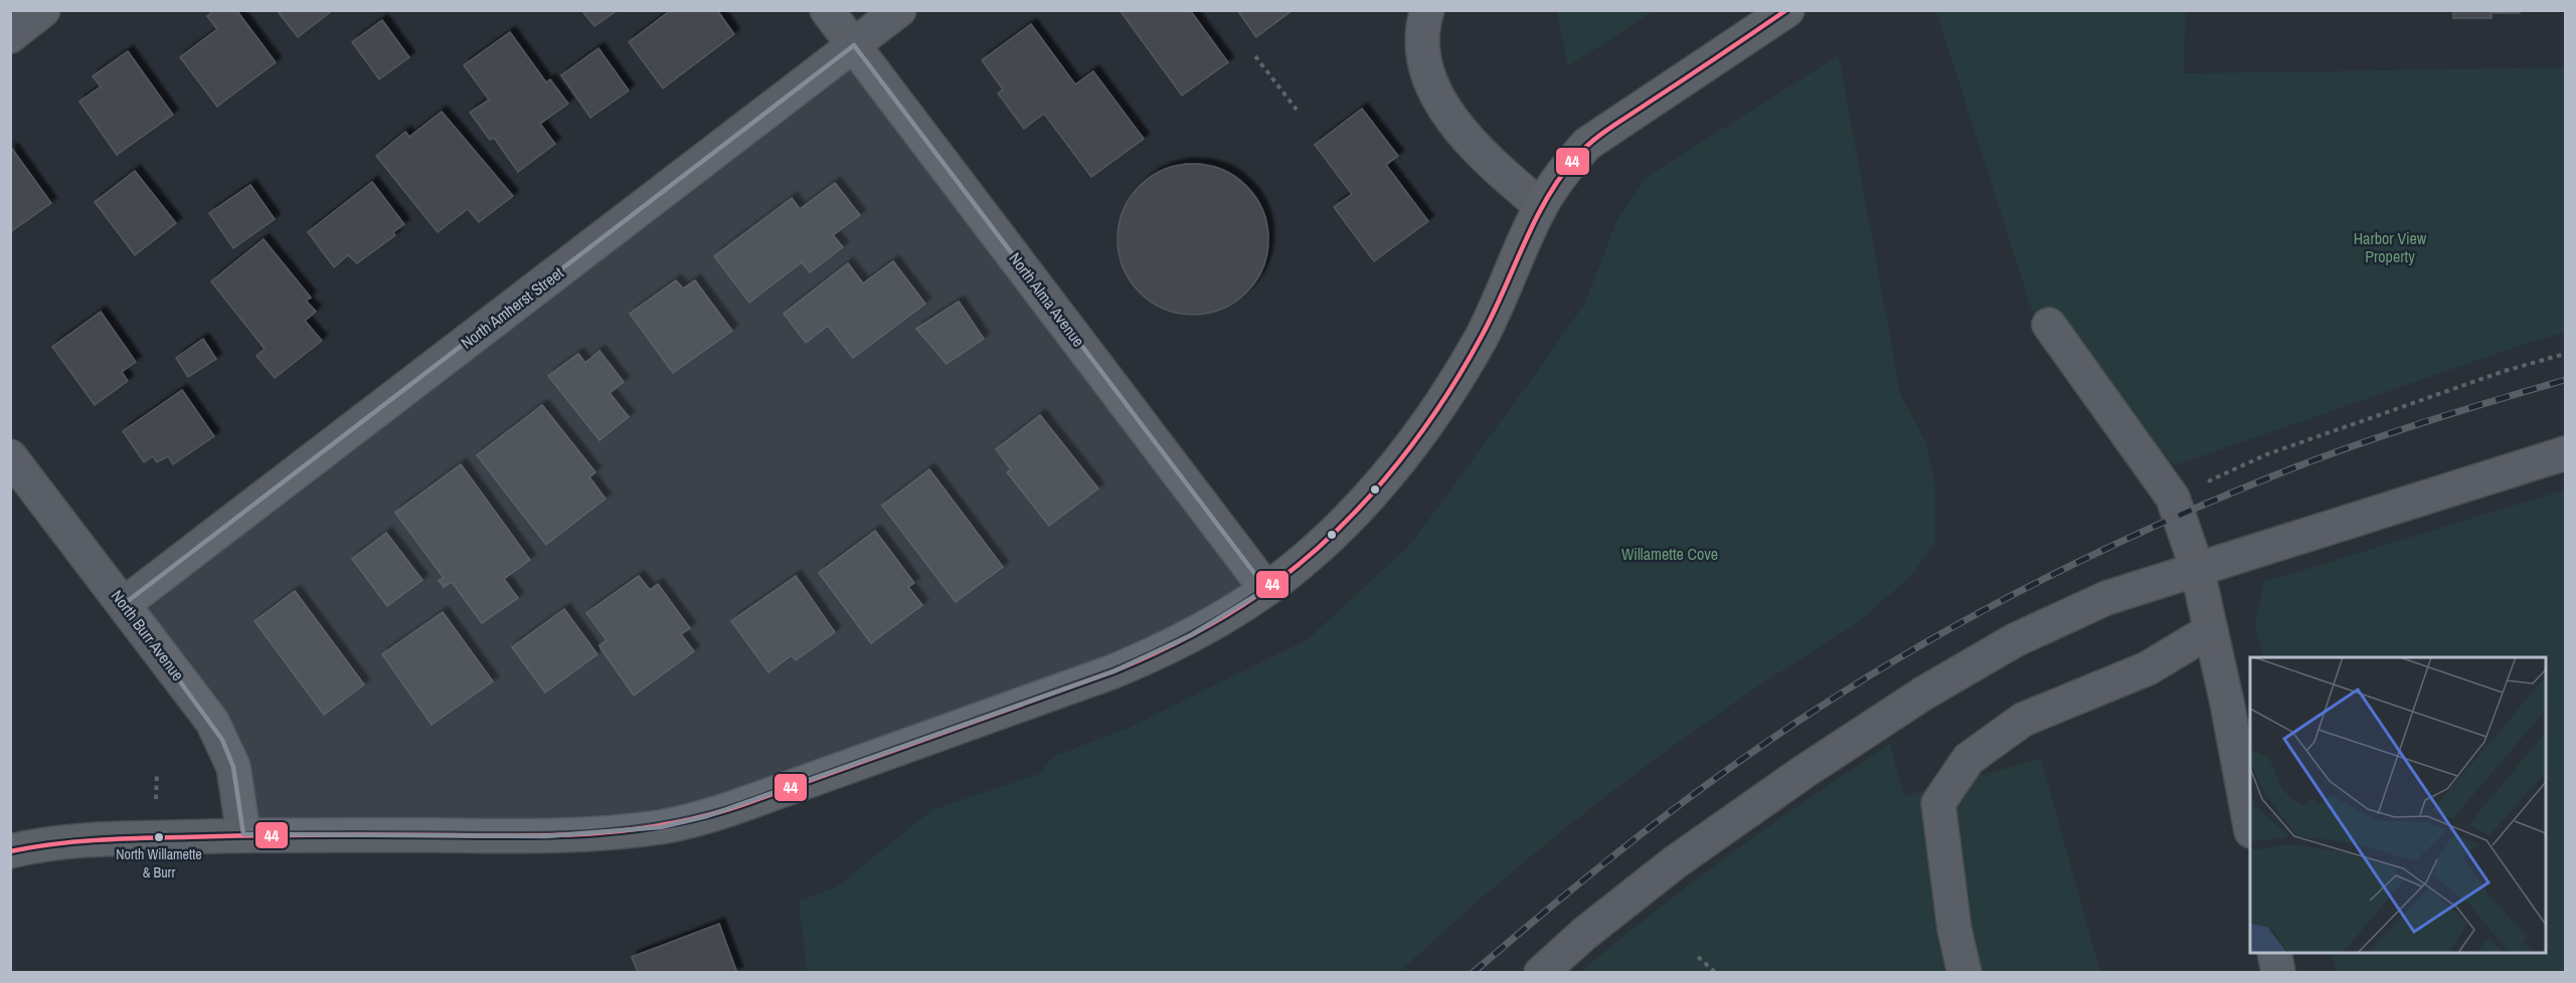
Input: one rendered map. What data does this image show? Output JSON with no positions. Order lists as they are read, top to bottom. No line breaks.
{"streets":{"street":["North Alma Avenue","North Amherst Street","North Burr Avenue"]},"crossings":[["North Alma Avenue","North Amherst Street"],["North Amherst Street","North Burr Avenue"]],"parks":["Harbor View Property","Willamette Cove"],"places":["North Willamette & Burr"],"lines":["transit line 44"]}
